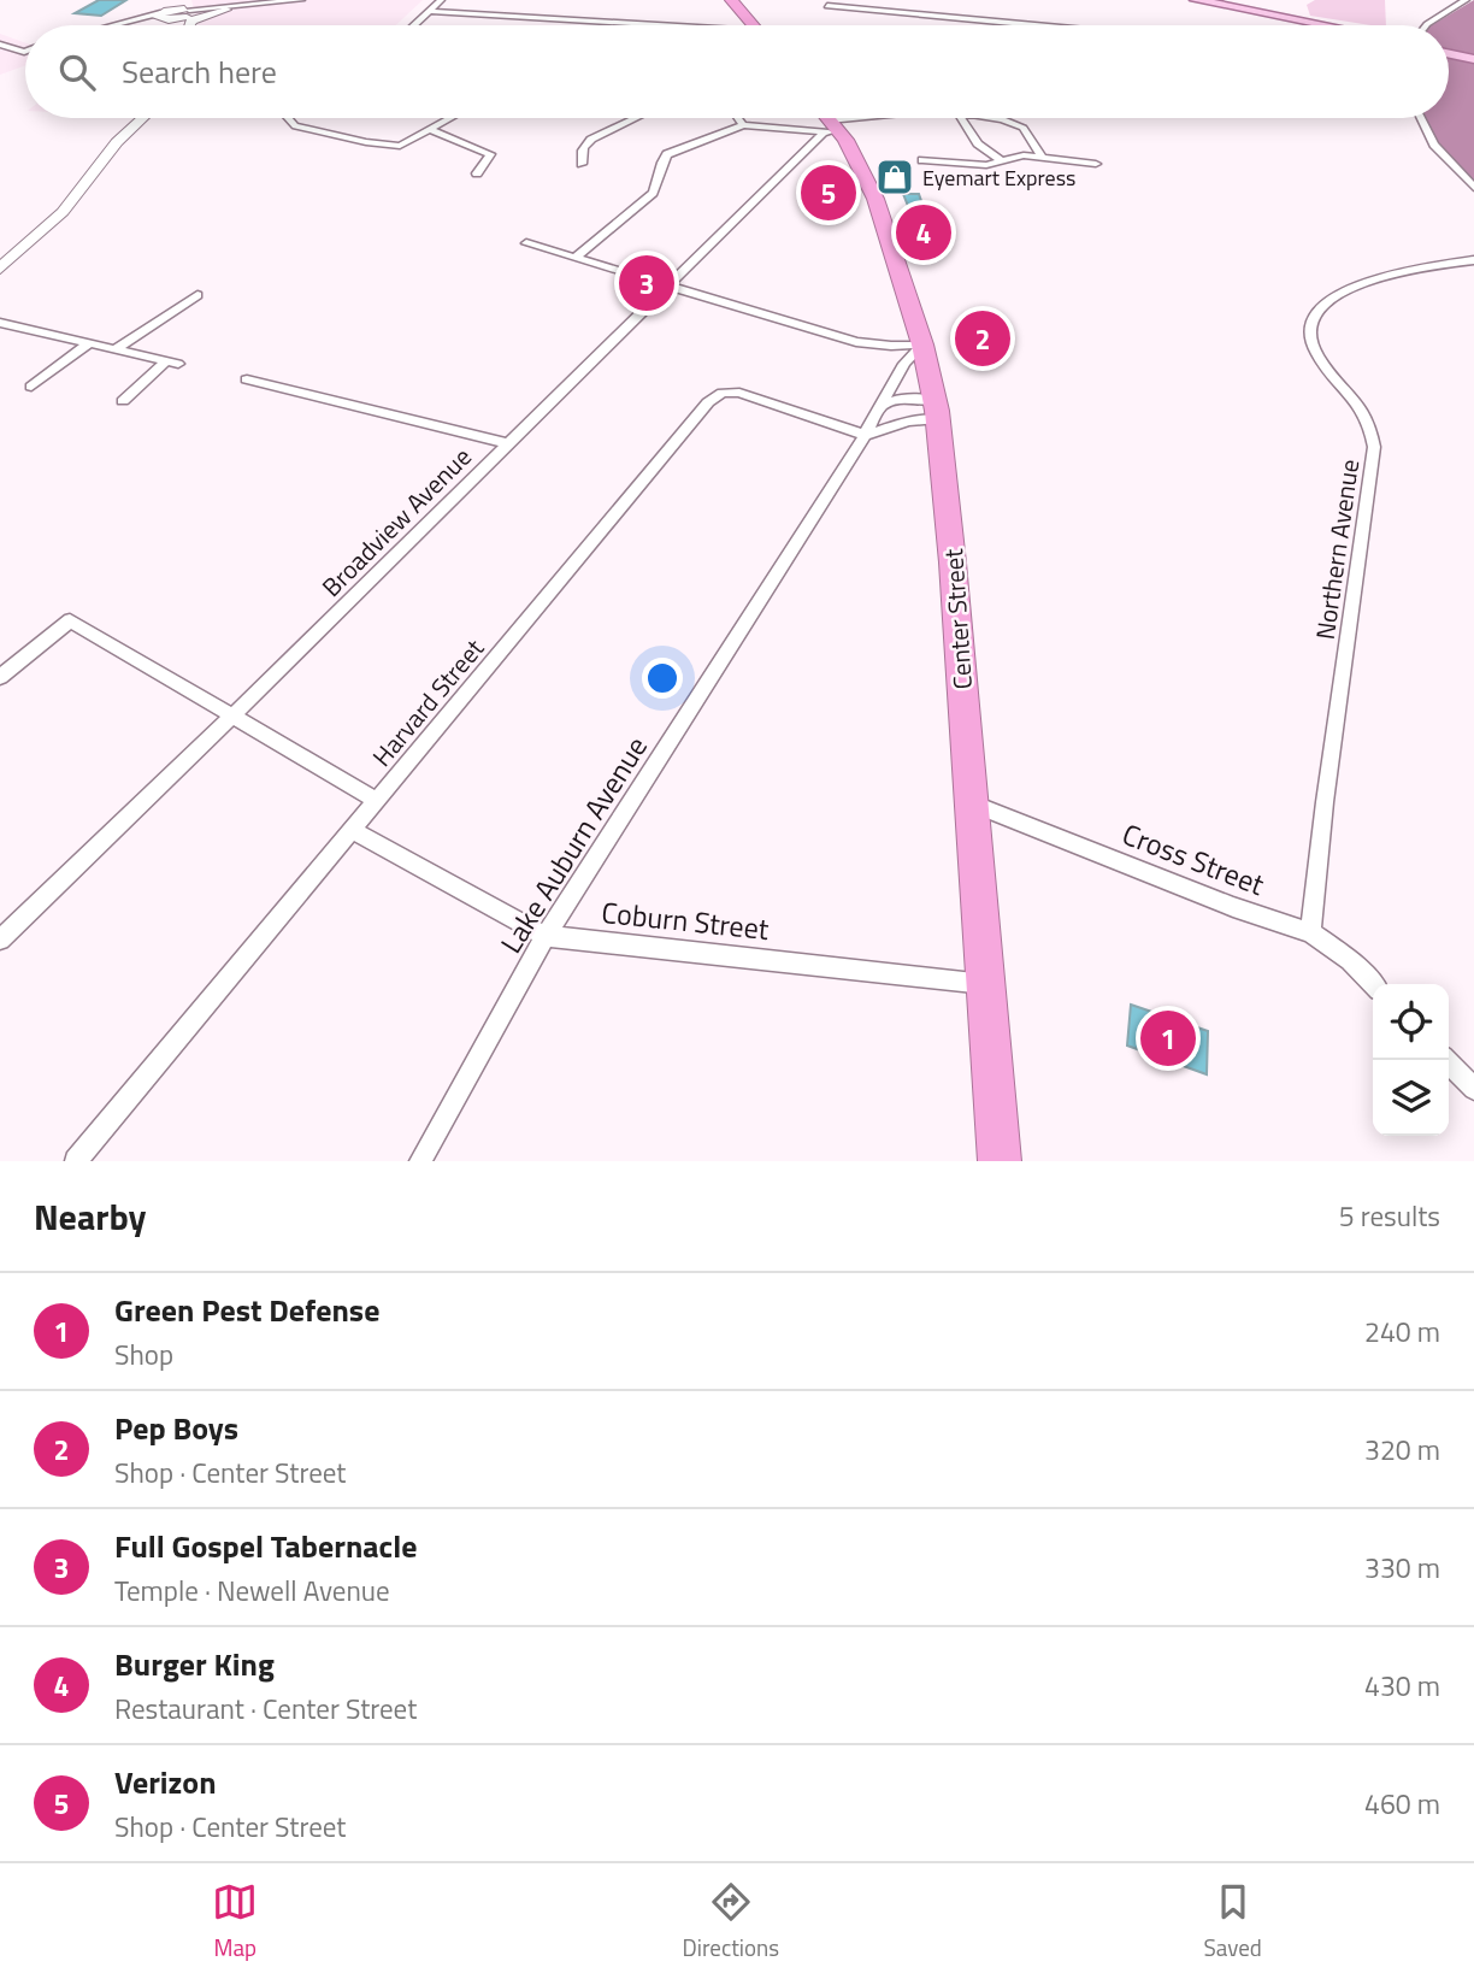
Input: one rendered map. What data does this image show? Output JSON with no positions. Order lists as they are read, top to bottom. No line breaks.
{"streets":{"highway":["Center Street"],"street":["Broadview Avenue","Northern Avenue","Harvard Street","Lake Auburn Avenue","Cross Street","Coburn Street"]},"crossings":[["Broadview Avenue","Center Street"],["Northern Avenue","Cross Street"],["Center Street","Lake Auburn Avenue"],["Center Street","Cross Street"],["Center Street","Coburn Street"],["Harvard Street","Lake Auburn Avenue"],["Harvard Street","Coburn Street"],["Lake Auburn Avenue","Coburn Street"]],"places":{"shop":["Eyemart Express"]},"page":{"search":"Search here","pins":["5","4","3","2","1"],"heading":["Nearby","5 results"],"list":[{"mark":"1","name":"Green Pest Defense","note":"Shop","value":"240 m"},{"mark":"2","name":"Pep Boys","note":"Shop · Center Street","value":"320 m"},{"mark":"3","name":"Full Gospel Tabernacle","note":"Temple · Newell Avenue","value":"330 m"},{"mark":"4","name":"Burger King","note":"Restaurant · Center Street","value":"430 m"},{"mark":"5","name":"Verizon","note":"Shop · Center Street","value":"460 m"}],"nav":["Map","Directions","Saved"]}}
